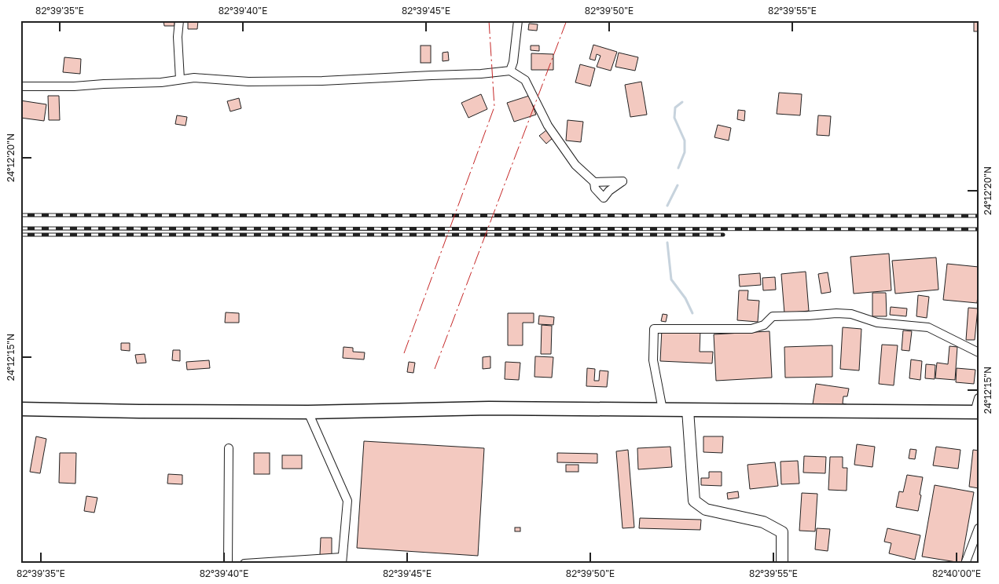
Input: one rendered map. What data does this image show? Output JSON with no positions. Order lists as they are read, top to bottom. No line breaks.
{"coordinates":["82°39'35\"E","82°39'40\"E","82°39'45\"E","82°39'50\"E","82°39'55\"E","24°12'20\"N","24°12'15\"N","82°40'00\"E"]}
